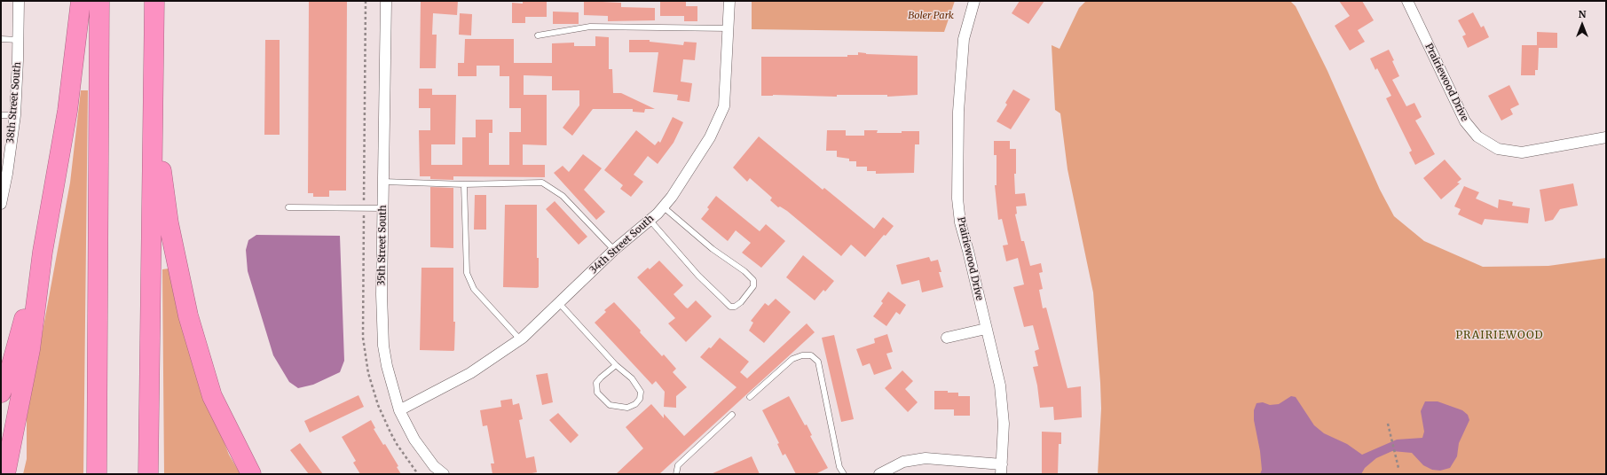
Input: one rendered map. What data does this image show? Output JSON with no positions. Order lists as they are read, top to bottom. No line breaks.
{"streets":{"street":["Prairiewood Drive","38th Street South","34th Street South","35th Street South"]},"crossings":[["34th Street South","35th Street South"]],"districts":["PRAIRIEWOOD"],"parks":["Boler Park"],"north":"top"}
